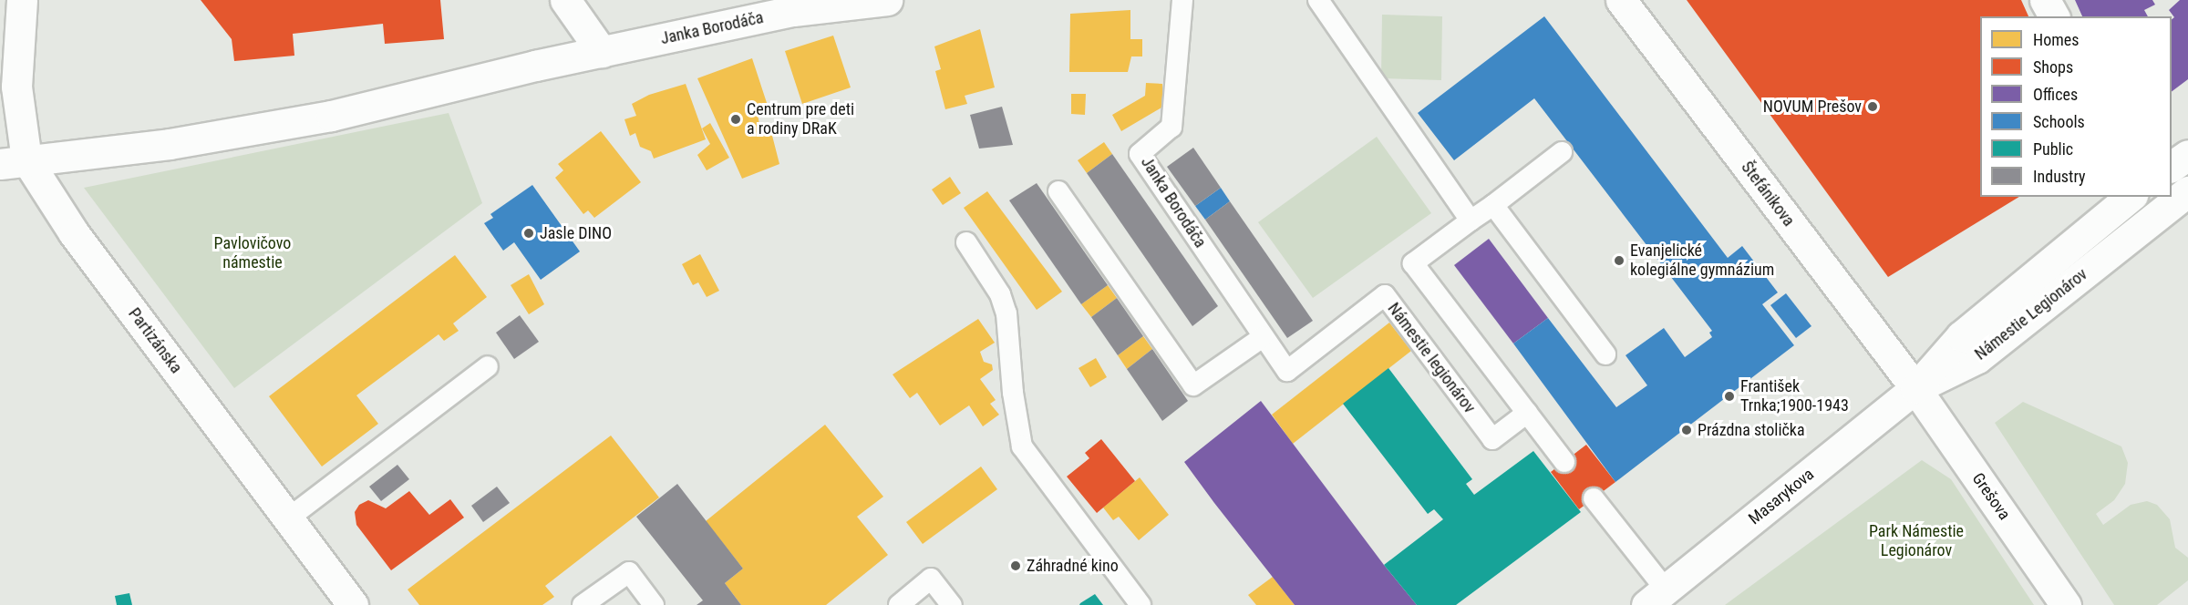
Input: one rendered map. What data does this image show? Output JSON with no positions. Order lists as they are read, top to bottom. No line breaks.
{"streets":{"street":["Janka Borodáča","Štefánikova","Námestie Legionárov","Partizánska","Masarykova","Grešova"],"lane":["Námestie legionárov"]},"crossings":[["Janka Borodáča","Námestie legionárov"],["Štefánikova","Námestie Legionárov"],["Štefánikova","Masarykova"],["Štefánikova","Grešova"],["Námestie Legionárov","Masarykova"],["Námestie Legionárov","Grešova"],["Masarykova","Grešova"]],"parks":["Pavlovičovo námestie","Park Námestie Legionárov"],"places":["NOVUM Prešov","Centrum pre deti a rodiny DRaK","Jasle DINO","Evanjelické kolegiálne gymnázium","František Trnka;1900-1943","Prázdna stolička","Záhradné kino"],"legend":["Homes","Shops","Offices","Schools","Public","Industry"]}
